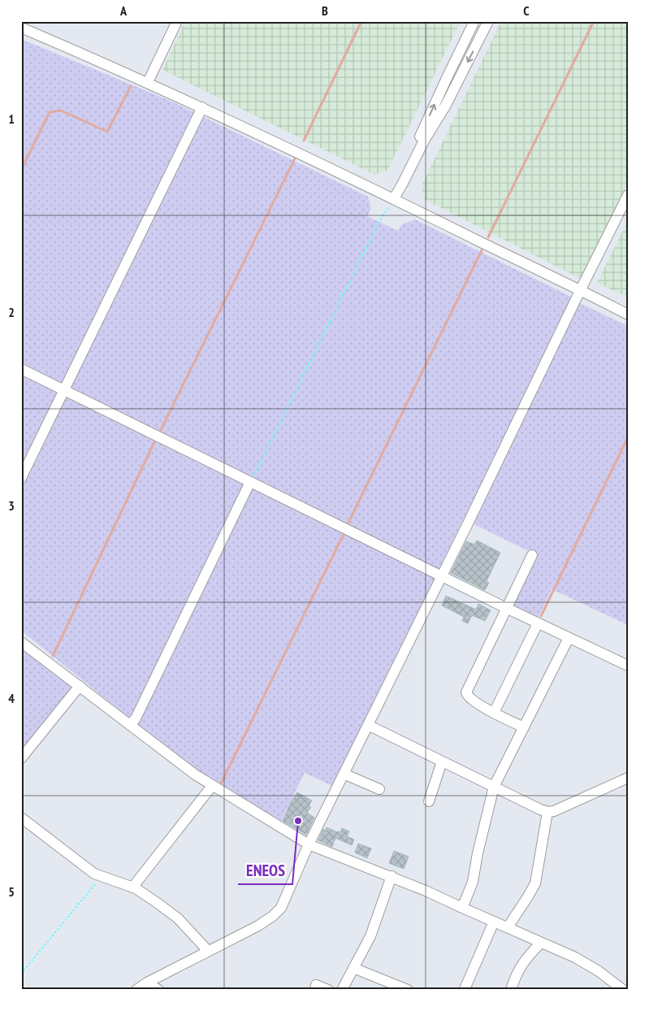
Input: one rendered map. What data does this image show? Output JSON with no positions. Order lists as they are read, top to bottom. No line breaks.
{"places":["ENEOS"],"grid":{"columns":["A","B","C"],"rows":["1","2","3","4","5"]}}
